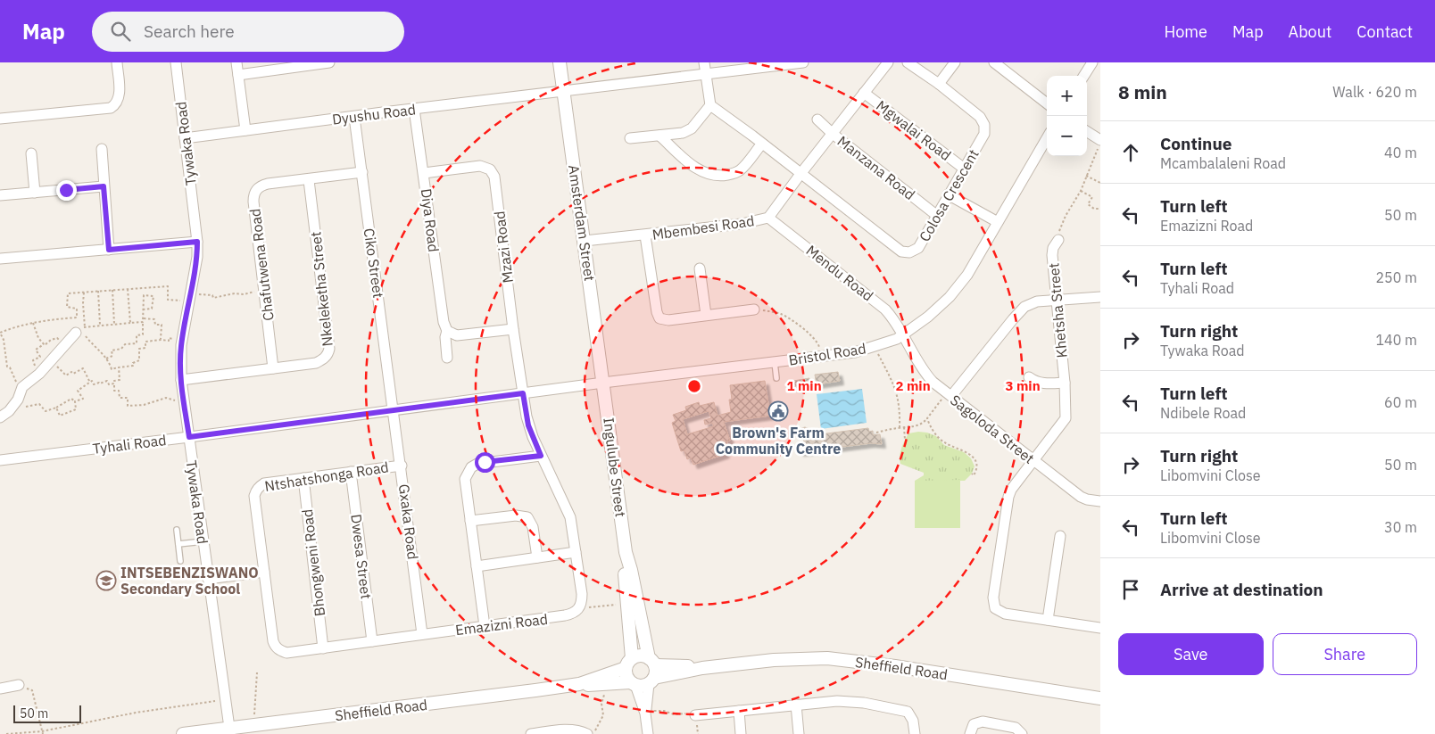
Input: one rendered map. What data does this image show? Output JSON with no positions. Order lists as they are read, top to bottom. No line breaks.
{"streets":{"street":["Dyushu Road","Mgwalai Road","Tywaka Road","Manzana Road","Colosa Crescent","Diya Road","Amsterdam Street","Mbembesi Road","Mzazi Road","Ciko Street","Chafutwena Road","Mendu Road","Nkeleketha Street","Khetsha Street","Bristol Road","Sagoloda Street","Tyhali Road","Ingulube Street","Ntshatshonga Road","Gxaka Road","Dwesa Street","Bhongweni Road","Emazizni Road","Sheffield Road"]},"crossings":[["Dyushu Road","Tywaka Road"],["Dyushu Road","Diya Road"],["Dyushu Road","Amsterdam Street"],["Dyushu Road","Ciko Street"],["Mgwalai Road","Colosa Crescent"],["Tywaka Road","Nkeleketha Street"],["Tywaka Road","Tyhali Road"],["Tywaka Road","Sheffield Road"],["Manzana Road","Colosa Crescent"],["Colosa Crescent","Mbembesi Road"],["Diya Road","Mzazi Road"],["Amsterdam Street","Mbembesi Road"],["Amsterdam Street","Bristol Road"],["Amsterdam Street","Tyhali Road"],["Amsterdam Street","Ingulube Street"],["Mbembesi Road","Mendu Road"],["Mzazi Road","Tyhali Road"],["Ciko Street","Chafutwena Road"],["Ciko Street","Tyhali Road"],["Ciko Street","Gxaka Road"],["Chafutwena Road","Nkeleketha Street"],["Mendu Road","Bristol Road"],["Mendu Road","Sagoloda Street"],["Khetsha Street","Sagoloda Street"],["Bristol Road","Sagoloda Street"],["Bristol Road","Tyhali Road"],["Bristol Road","Ingulube Street"],["Tyhali Road","Ingulube Street"],["Tyhali Road","Gxaka Road"],["Ingulube Street","Sheffield Road"],["Ntshatshonga Road","Gxaka Road"],["Ntshatshonga Road","Dwesa Street"],["Ntshatshonga Road","Bhongweni Road"],["Ntshatshonga Road","Emazizni Road"],["Gxaka Road","Emazizni Road"],["Dwesa Street","Emazizni Road"],["Bhongweni Road","Emazizni Road"]],"places":{"public building":["Brown's Farm Community Centre"],"school or university":["INTSEBENZISWANO Secondary School"]},"scale_bar":"50 m","page":{"header":"Map","search":"Search here","nav":["Home","Map","About","Contact"],"heading":["8 min","Walk · 620 m"],"map_buttons":["+","−"],"list":[["Continue","Mcambalaleni Road","40 m"],["Turn left","Emazizni Road","50 m"],["Turn left","Tyhali Road","250 m"],["Turn right","Tywaka Road","140 m"],["Turn left","Ndibele Road","60 m"],["Turn right","Libomvini Close","50 m"],["Turn left","Libomvini Close","30 m"],"Arrive at destination"],"buttons":["Save","Share"],"scale":"50 m"},"rings":["1 min","2 min","3 min"]}
